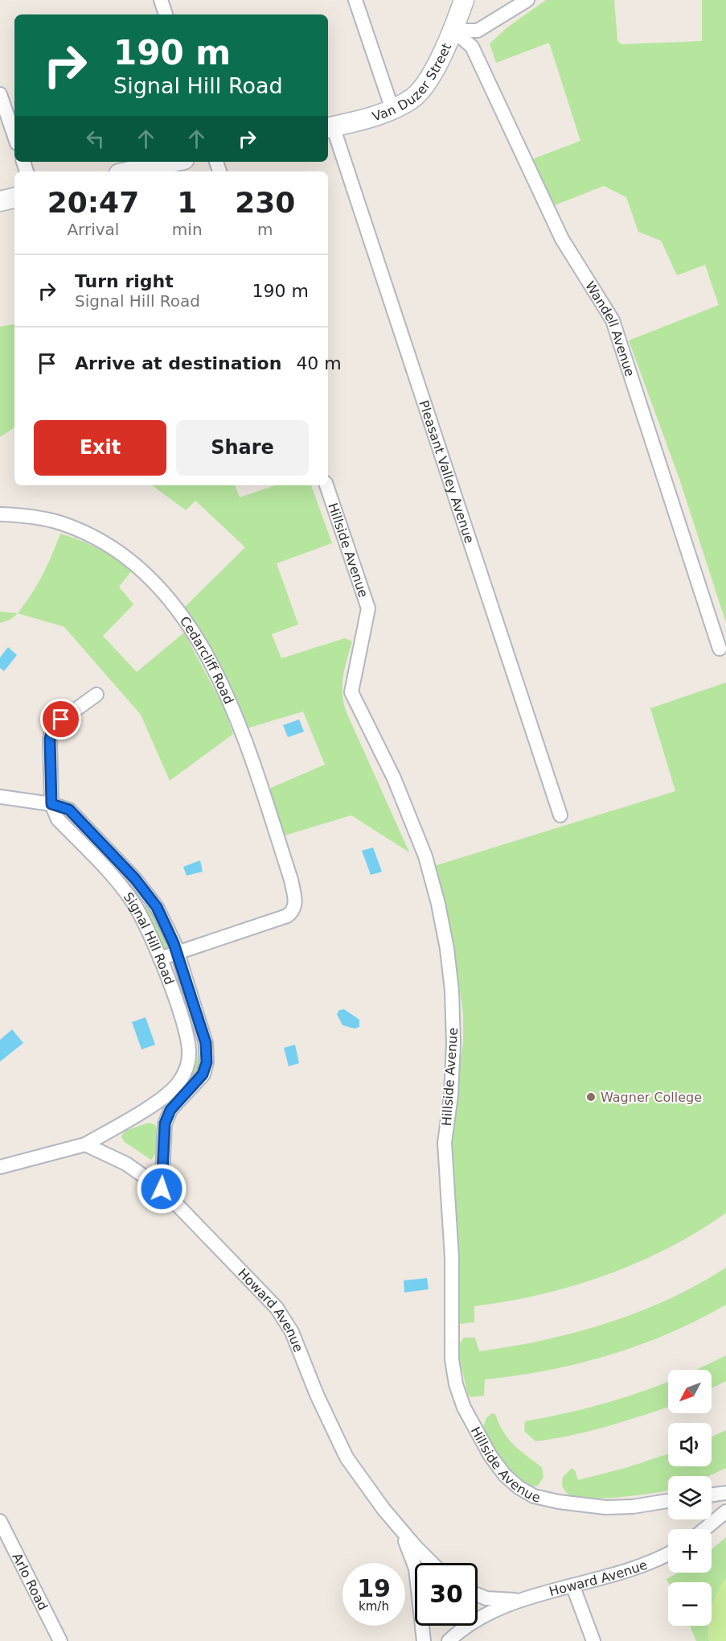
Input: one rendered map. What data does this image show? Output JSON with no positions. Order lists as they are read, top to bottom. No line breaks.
{"streets":{"main road":["Van Duzer Street"],"street":["Wandell Avenue","Pleasant Valley Avenue","Hillside Avenue","Cedarcliff Road","Signal Hill Road","Howard Avenue","Arlo Road"]},"crossings":[["Van Duzer Street","Wandell Avenue"],["Van Duzer Street","Pleasant Valley Avenue"],["Cedarcliff Road","Signal Hill Road"],["Signal Hill Road","Howard Avenue"]],"places":["Wagner College"],"north":"bottom left","page":{"turn":["190 m","Signal Hill Road"],"eta":["20:47","Arrival","1","min","230","m"],"list":[{"name":"Turn right","note":"Signal Hill Road","value":"190 m"},{"name":"Arrive at destination","value":"40 m"}],"buttons":["Exit","Share"],"map_buttons":["+","−"],"speed":"19 km/h","limit":"30"}}
